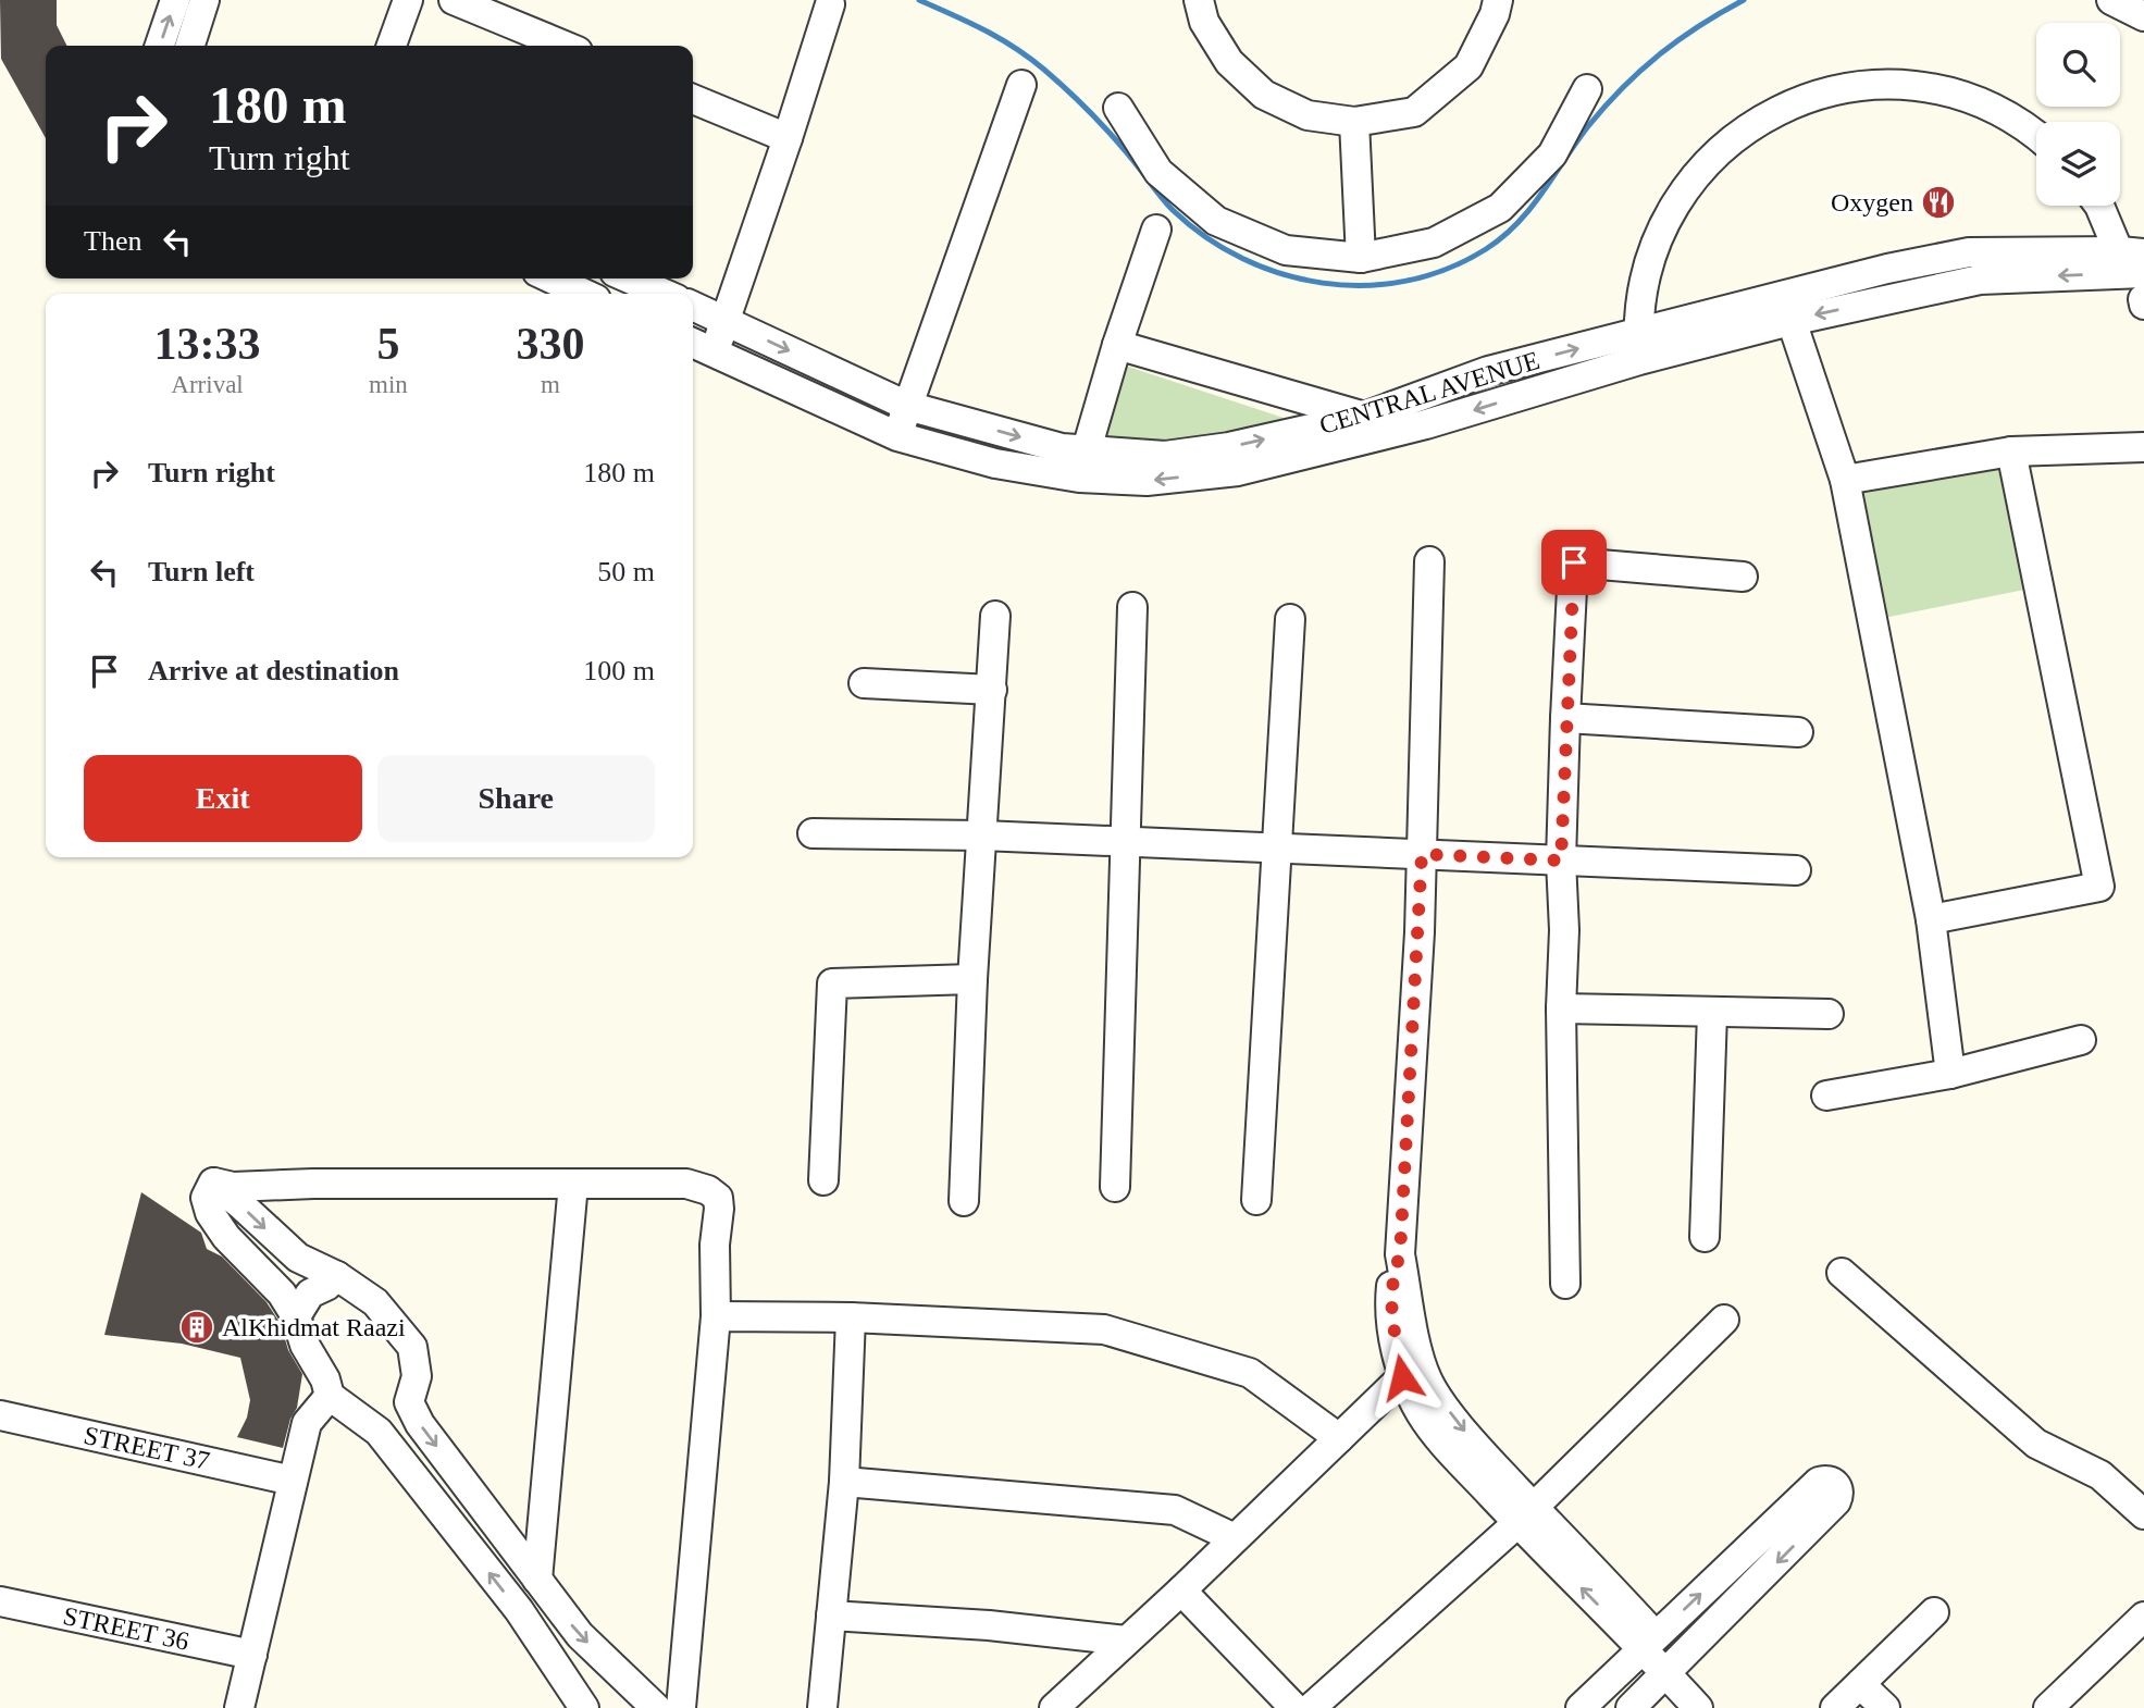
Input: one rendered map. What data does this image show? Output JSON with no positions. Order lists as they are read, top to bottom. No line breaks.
{"streets":{"street":["CENTRAL AVENUE","STREET 37","STREET 36"]},"places":{"restaurant":["Oxygen"],"building":["AlKhidmat Raazi"]},"page":{"turn":["180 m","Turn right"],"then":"Then","eta":["13:33","Arrival","5","min","330","m"],"list":[{"name":"Turn right","value":"180 m"},{"name":"Turn left","value":"50 m"},{"name":"Arrive at destination","value":"100 m"}],"buttons":["Exit","Share"]}}
